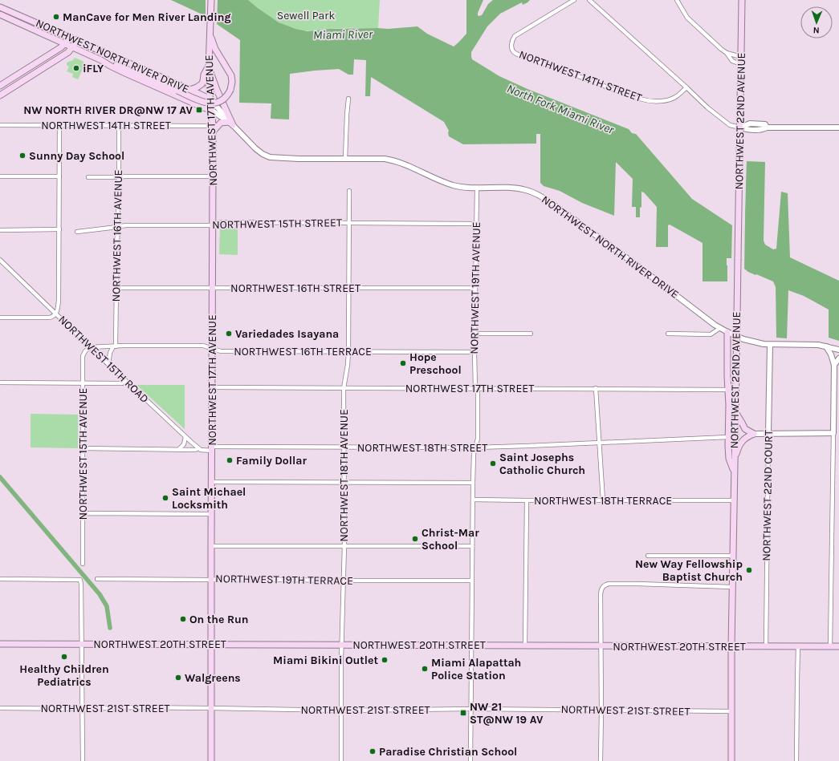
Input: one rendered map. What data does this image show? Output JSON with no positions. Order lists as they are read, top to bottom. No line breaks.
{"streets":{"main road":["NORTHWEST NORTH RIVER DRIVE","NORTHWEST 17TH AVENUE","NORTHWEST 22ND AVENUE","NORTHWEST 20TH STREET"],"street":["NORTHWEST 14TH STREET","NORTHWEST 15TH STREET","NORTHWEST 16TH AVENUE","NORTHWEST 16TH STREET","NORTHWEST 19TH AVENUE","NORTHWEST 16TH TERRACE","NORTHWEST 15TH ROAD","NORTHWEST 17TH STREET","NORTHWEST 18TH STREET","NORTHWEST 15TH AVENUE","NORTHWEST 18TH AVENUE","NORTHWEST 22ND COURT","NORTHWEST 18TH TERRACE","NORTHWEST 19TH TERRACE","NORTHWEST 21ST STREET"]},"crossings":[["NORTHWEST NORTH RIVER DRIVE","NORTHWEST 17TH AVENUE"],["NORTHWEST NORTH RIVER DRIVE","NORTHWEST 19TH AVENUE"],["NORTHWEST NORTH RIVER DRIVE","NORTHWEST 22ND COURT"],["NORTHWEST 14TH STREET","NORTHWEST 17TH AVENUE"],["NORTHWEST 14TH STREET","NORTHWEST 16TH AVENUE"],["NORTHWEST 17TH AVENUE","NORTHWEST 15TH STREET"],["NORTHWEST 17TH AVENUE","NORTHWEST 16TH STREET"],["NORTHWEST 17TH AVENUE","NORTHWEST 16TH TERRACE"],["NORTHWEST 17TH AVENUE","NORTHWEST 17TH STREET"],["NORTHWEST 17TH AVENUE","NORTHWEST 18TH STREET"],["NORTHWEST 17TH AVENUE","NORTHWEST 19TH TERRACE"],["NORTHWEST 17TH AVENUE","NORTHWEST 20TH STREET"],["NORTHWEST 17TH AVENUE","NORTHWEST 21ST STREET"],["NORTHWEST 22ND AVENUE","NORTHWEST 18TH TERRACE"],["NORTHWEST 22ND AVENUE","NORTHWEST 20TH STREET"],["NORTHWEST 22ND AVENUE","NORTHWEST 21ST STREET"],["NORTHWEST 15TH STREET","NORTHWEST 16TH AVENUE"],["NORTHWEST 15TH STREET","NORTHWEST 19TH AVENUE"],["NORTHWEST 15TH STREET","NORTHWEST 18TH AVENUE"],["NORTHWEST 16TH AVENUE","NORTHWEST 16TH STREET"],["NORTHWEST 16TH AVENUE","NORTHWEST 16TH TERRACE"],["NORTHWEST 16TH STREET","NORTHWEST 19TH AVENUE"],["NORTHWEST 16TH STREET","NORTHWEST 18TH AVENUE"],["NORTHWEST 19TH AVENUE","NORTHWEST 16TH TERRACE"],["NORTHWEST 19TH AVENUE","NORTHWEST 17TH STREET"],["NORTHWEST 19TH AVENUE","NORTHWEST 18TH STREET"],["NORTHWEST 19TH AVENUE","NORTHWEST 18TH TERRACE"],["NORTHWEST 19TH AVENUE","NORTHWEST 19TH TERRACE"],["NORTHWEST 19TH AVENUE","NORTHWEST 20TH STREET"],["NORTHWEST 19TH AVENUE","NORTHWEST 21ST STREET"],["NORTHWEST 16TH TERRACE","NORTHWEST 15TH ROAD"],["NORTHWEST 16TH TERRACE","NORTHWEST 15TH AVENUE"],["NORTHWEST 16TH TERRACE","NORTHWEST 18TH AVENUE"],["NORTHWEST 15TH ROAD","NORTHWEST 15TH AVENUE"],["NORTHWEST 17TH STREET","NORTHWEST 18TH AVENUE"],["NORTHWEST 18TH STREET","NORTHWEST 18TH AVENUE"],["NORTHWEST 18TH AVENUE","NORTHWEST 19TH TERRACE"],["NORTHWEST 18TH AVENUE","NORTHWEST 20TH STREET"],["NORTHWEST 18TH AVENUE","NORTHWEST 21ST STREET"],["NORTHWEST 22ND COURT","NORTHWEST 20TH STREET"]],"water":["Miami River","North Fork Miami River"],"parks":["Sewell Park"],"places":{"other":["ManCave for Men River Landing","iFLY","Sunny Day School","Variedades Isayana","Hope Preschool","Family Dollar","Saint Josephs Catholic Church","Saint Michael Locksmith","Christ-Mar School","New Way Fellowship Baptist Church","On the Run","Healthy Children Pediatrics","Miami Bikini Outlet","Miami Alapattah Police Station","Walgreens","Paradise Christian School"],"transit":["NW NORTH RIVER DR@NW 17 AV","NW 21 ST@NW 19 AV"]},"north":"bottom"}
